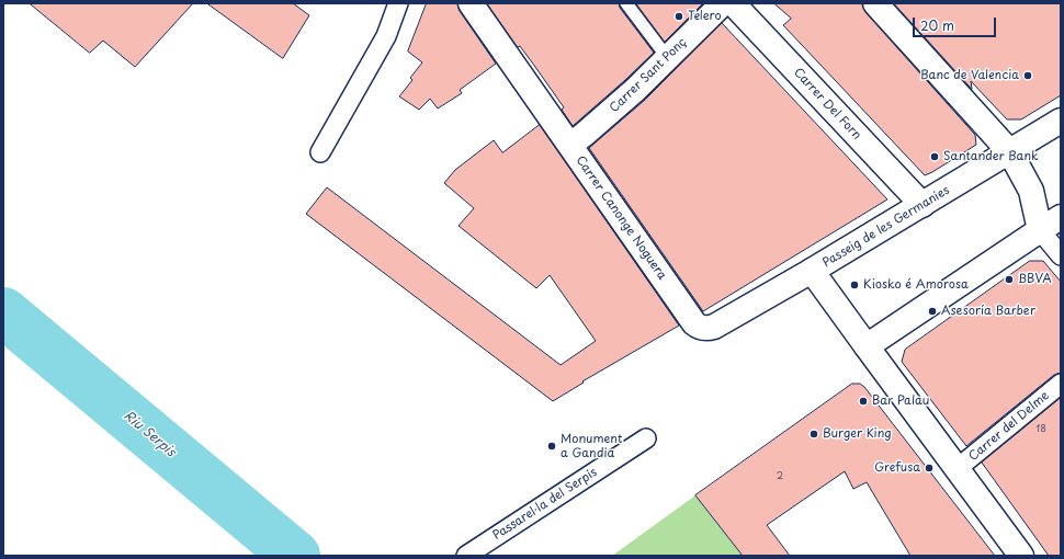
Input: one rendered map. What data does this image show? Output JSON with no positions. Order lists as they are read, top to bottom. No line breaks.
{"streets":{"street":["Carrer Sant Ponç","Carrer Del Forn","Carrer Canonge Noguera","Passeig de les Germanies","Carrer del Delme","Passarel·la del Serpis"]},"crossings":[["Carrer Sant Ponç","Carrer Canonge Noguera"],["Carrer Del Forn","Passeig de les Germanies"],["Carrer Canonge Noguera","Passeig de les Germanies"],["Passeig de les Germanies","Carrer del Delme"]],"water":["Riu Serpis"],"places":["Telero","Banc de Valencia","Santander Bank","BBVA","Kiosko é Amorosa","Asesoría Barber","Bar Palau","Burger King","Monument a Gandia","Grefusa"],"house_numbers":["18","2"],"scale_bar":"20 m"}
